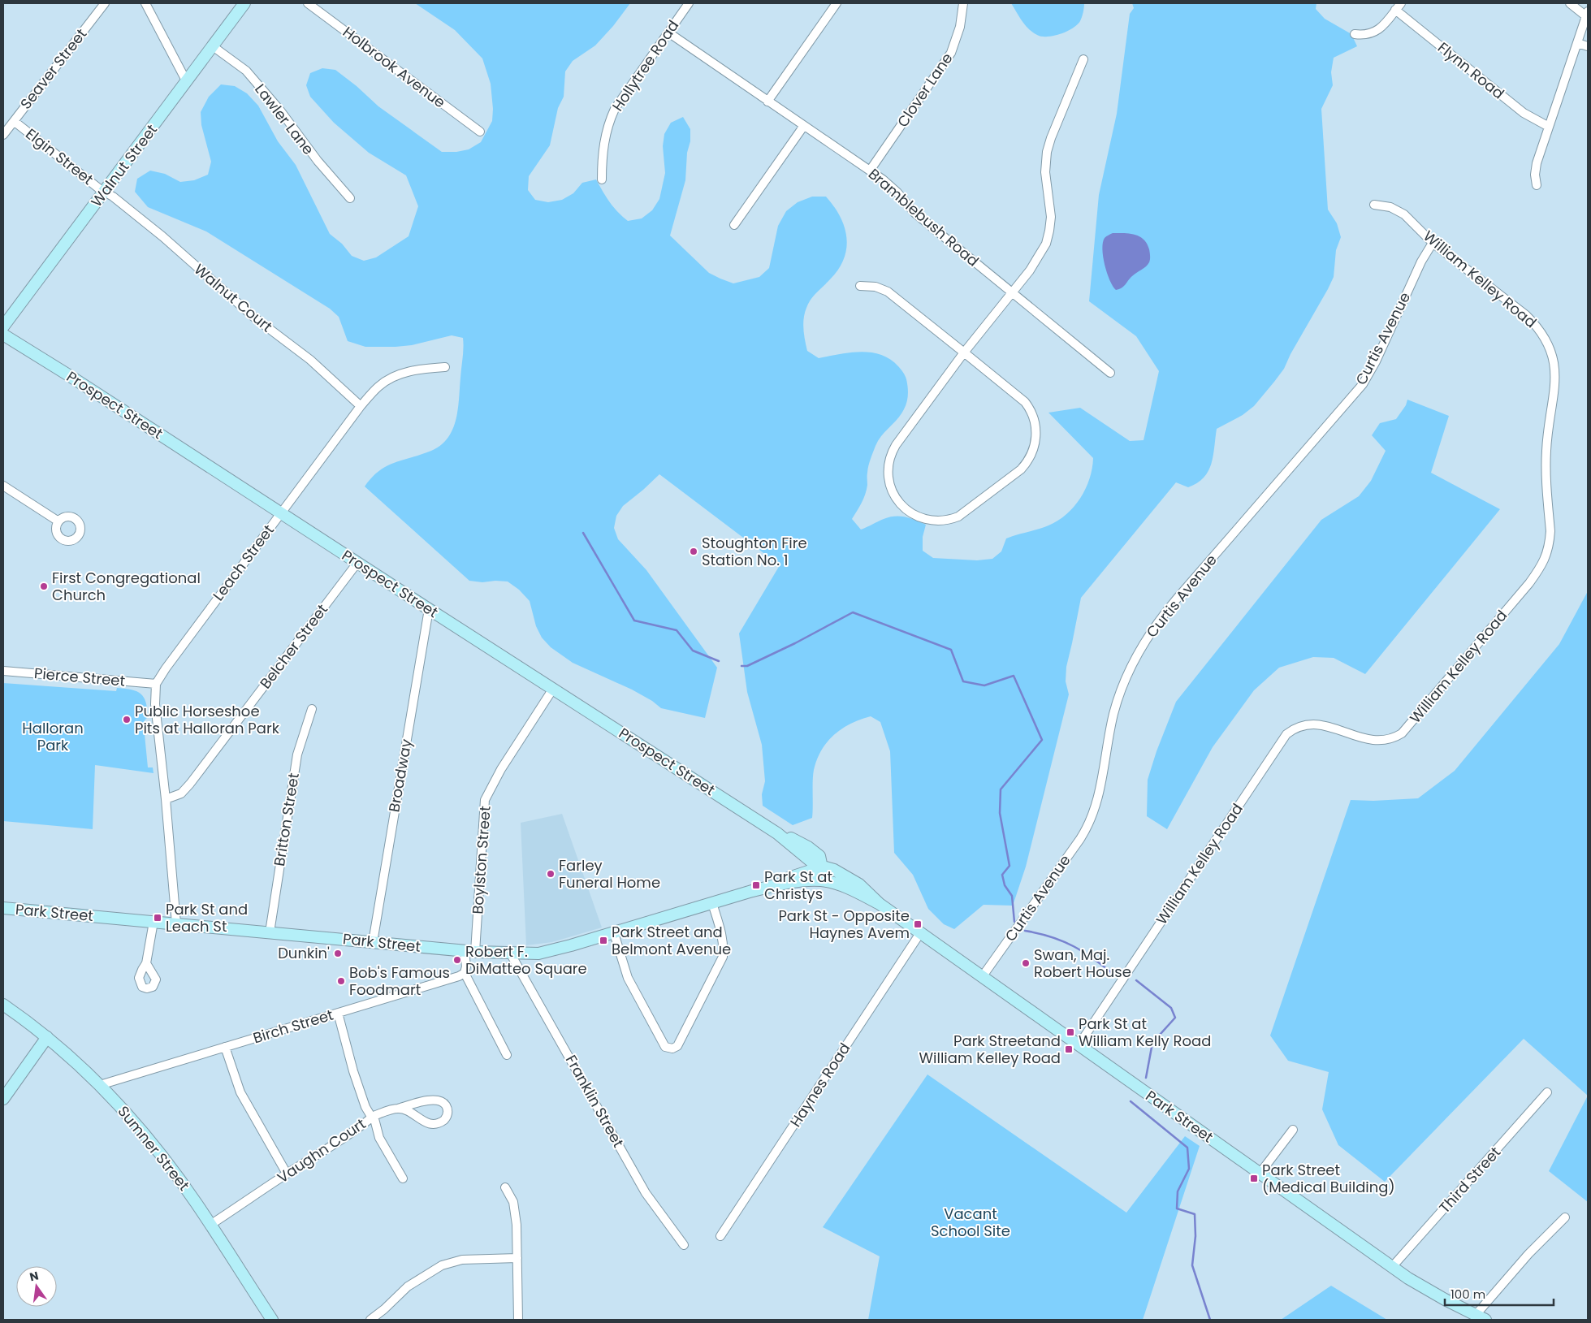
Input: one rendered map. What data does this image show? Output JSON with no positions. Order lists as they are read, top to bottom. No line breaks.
{"streets":{"main road":["Walnut Street","Prospect Street","Park Street","Sumner Street"],"street":["Hollytree Road","Holbrook Avenue","Seaver Street","Flynn Road","Clover Lane","Lawler Lane","Elgin Street","Bramblebush Road","William Kelley Road","Walnut Court","Curtis Avenue","Leach Street","Belcher Street","Pierce Street","Broadway","Britton Street","Boylston Street","Birch Street","Haynes Road","Franklin Street","Vaughn Court","Third Street"]},"crossings":[["Hollytree Road","Bramblebush Road"],["Seaver Street","Elgin Street"],["Clover Lane","Bramblebush Road"],["Lawler Lane","Walnut Street"],["Elgin Street","Walnut Street"],["Elgin Street","Walnut Court"],["Walnut Street","Walnut Court"],["William Kelley Road","Curtis Avenue"],["William Kelley Road","Park Street"],["Walnut Court","Leach Street"],["Curtis Avenue","Park Street"],["Prospect Street","Leach Street"],["Prospect Street","Belcher Street"],["Prospect Street","Broadway"],["Prospect Street","Boylston Street"],["Prospect Street","Park Street"],["Leach Street","Pierce Street"],["Broadway","Park Street"],["Britton Street","Park Street"],["Boylston Street","Park Street"],["Park Street","Haynes Road"],["Park Street","Franklin Street"],["Park Street","Third Street"],["Birch Street","Sumner Street"],["Sumner Street","Vaughn Court"]],"parks":["Halloran Park","Vacant School Site"],"places":{"other":["Stoughton Fire Station No. 1","First Congregational Church","Public Horseshoe Pits at Halloran Park","Farley Funeral Home","Dunkin'","Robert F. DiMatteo Square","Swan, Maj. Robert House","Bob's Famous Foodmart"],"transit":["Park St at Christys","Park St and Leach St","Park St - Opposite Haynes Avem","Park Street and Belmont Avenue","Park St at William Kelly Road","Park Streetand William Kelley Road","Park Street (Medical Building)"]},"scale_bar":"100 m","north":"top"}
